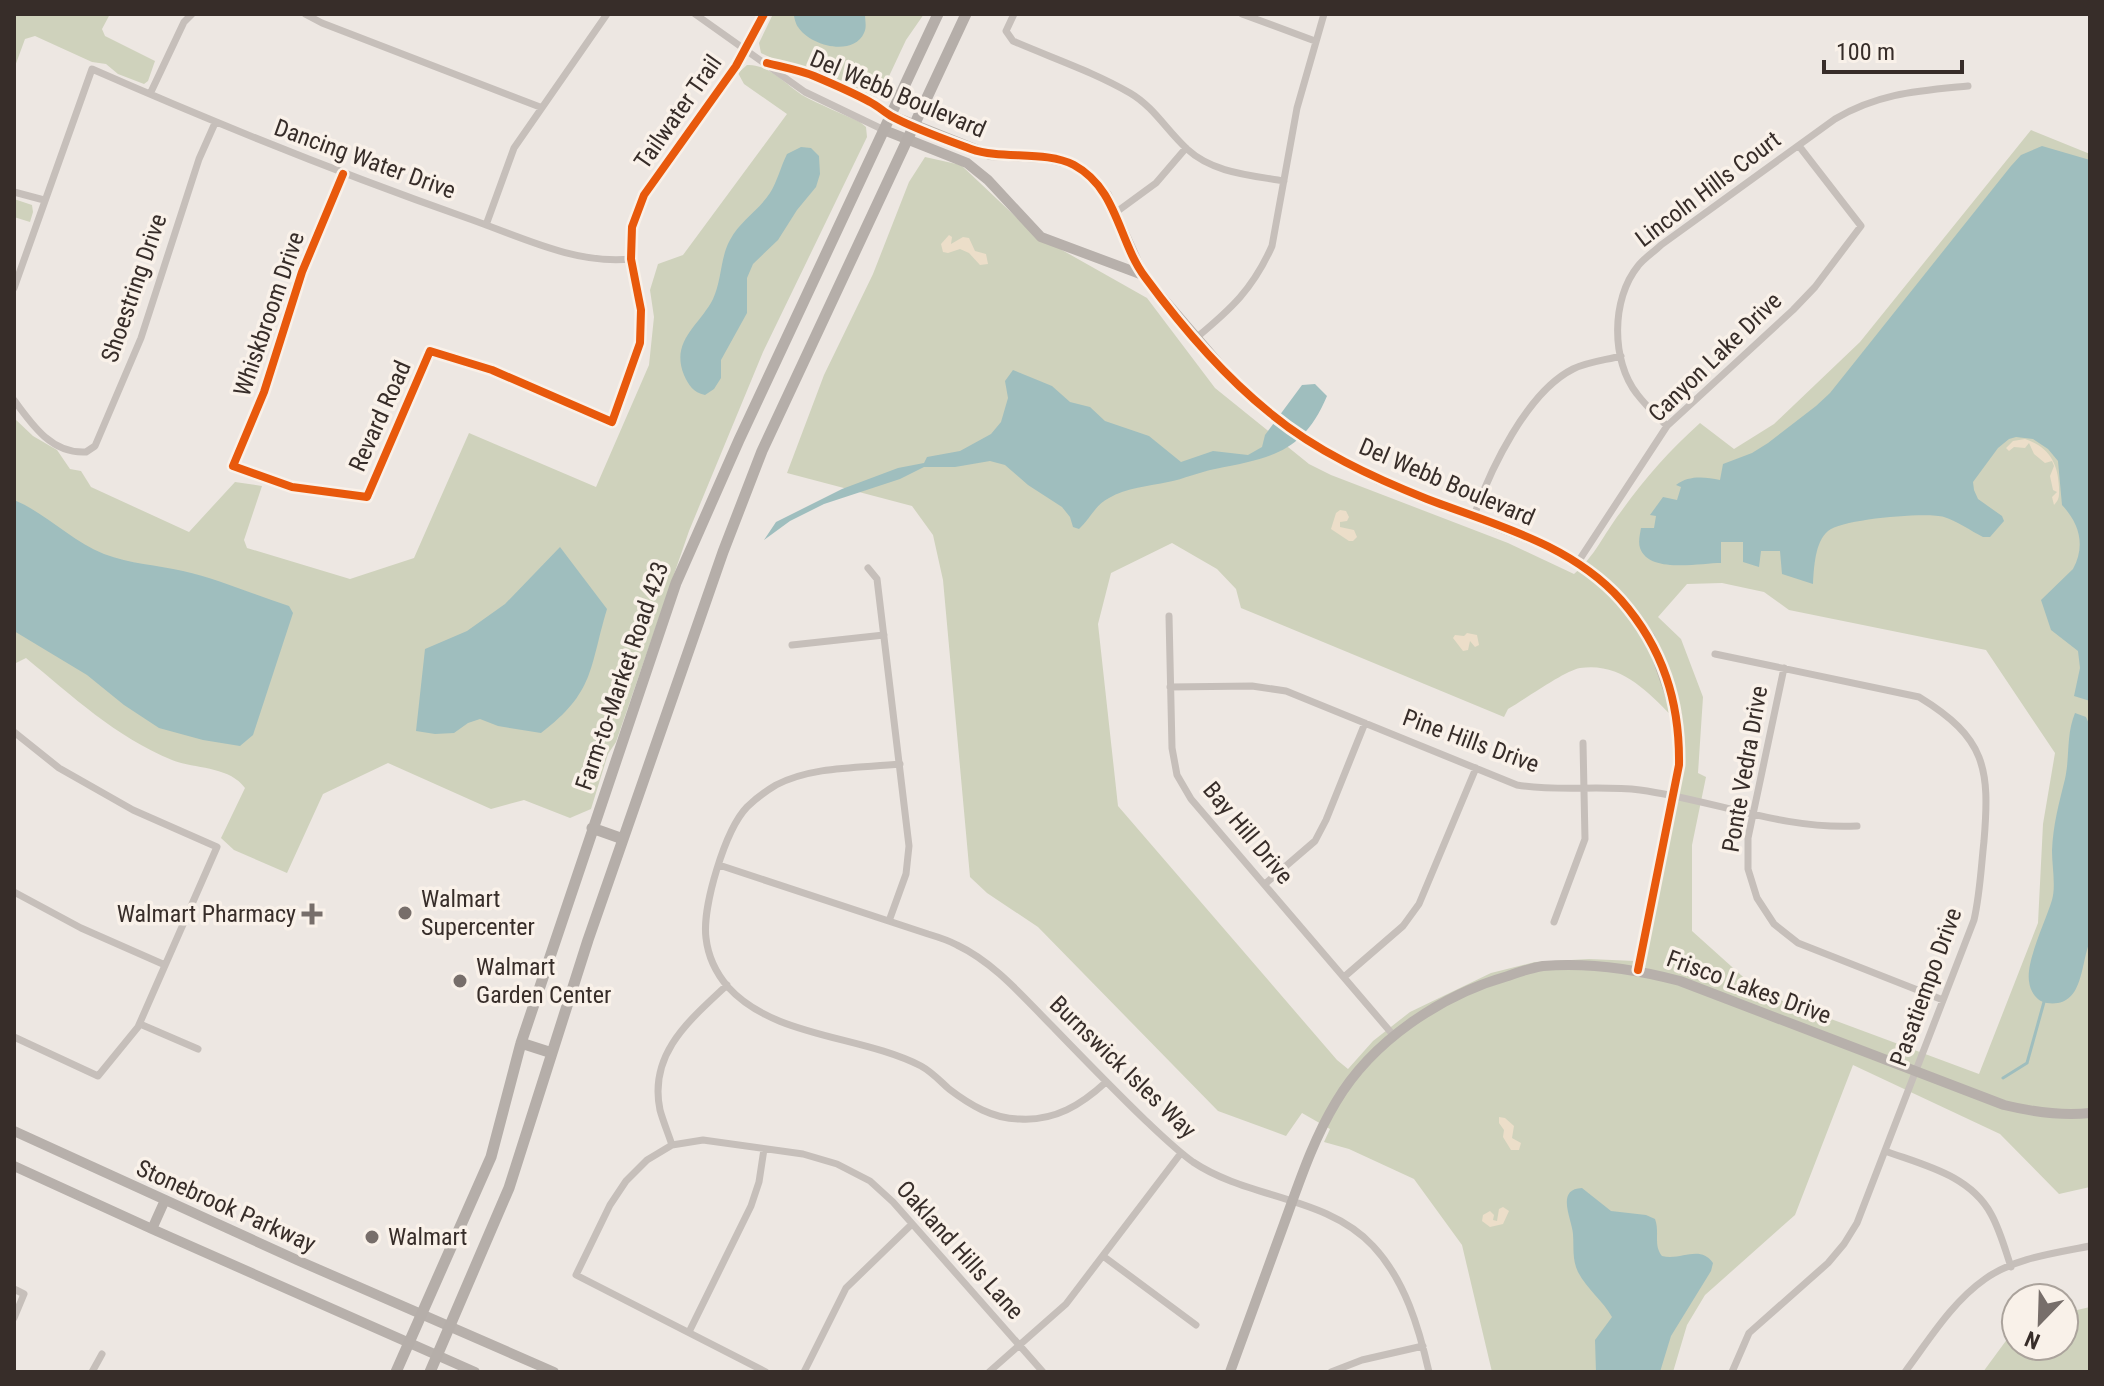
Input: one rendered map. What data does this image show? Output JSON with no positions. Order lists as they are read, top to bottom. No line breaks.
{"streets":{"main road":["Farm-to-Market Road 423"],"street":["Del Webb Boulevard","Tailwater Trail","Dancing Water Drive","Lincoln Hills Court","Shoestring Drive","Whiskbroom Drive","Canyon Lake Drive","Revard Road","Pine Hills Drive","Ponte Vedra Drive","Bay Hill Drive","Frisco Lakes Drive","Pasatiempo Drive","Burnswick Isles Way","Stonebrook Parkway","Oakland Hills Lane"]},"crossings":[["Del Webb Boulevard","Tailwater Trail"],["Del Webb Boulevard","Canyon Lake Drive"],["Del Webb Boulevard","Farm-to-Market Road 423"],["Del Webb Boulevard","Pine Hills Drive"],["Del Webb Boulevard","Frisco Lakes Drive"],["Tailwater Trail","Dancing Water Drive"],["Tailwater Trail","Revard Road"],["Dancing Water Drive","Shoestring Drive"],["Dancing Water Drive","Whiskbroom Drive"],["Lincoln Hills Court","Canyon Lake Drive"],["Whiskbroom Drive","Revard Road"],["Farm-to-Market Road 423","Stonebrook Parkway"],["Pine Hills Drive","Ponte Vedra Drive"],["Pine Hills Drive","Bay Hill Drive"],["Ponte Vedra Drive","Pasatiempo Drive"],["Bay Hill Drive","Frisco Lakes Drive"],["Frisco Lakes Drive","Pasatiempo Drive"],["Frisco Lakes Drive","Burnswick Isles Way"]],"places":{"other":["Walmart Supercenter","Walmart Garden Center","Walmart"],"health":["Walmart Pharmacy"]},"scale_bar":"100 m","north":"bottom left"}
